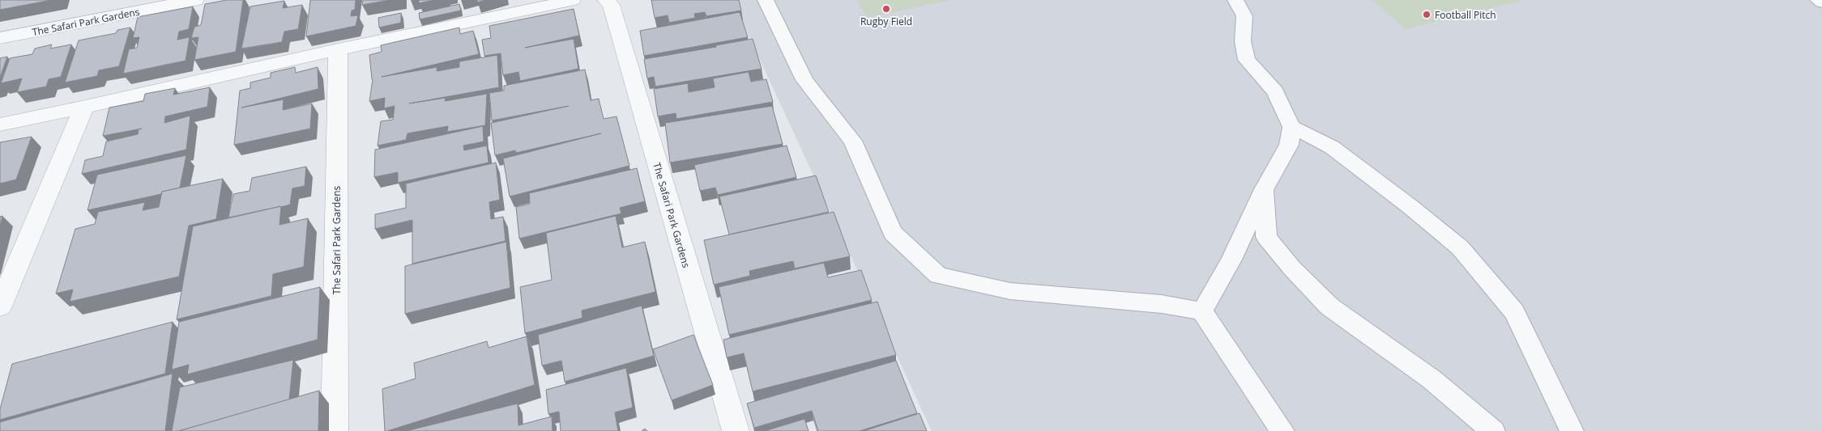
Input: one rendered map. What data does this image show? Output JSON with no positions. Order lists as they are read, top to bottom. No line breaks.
{"streets":{"street":["The Safari Park Gardens"]},"places":["Rugby Field","Football Pitch"]}
